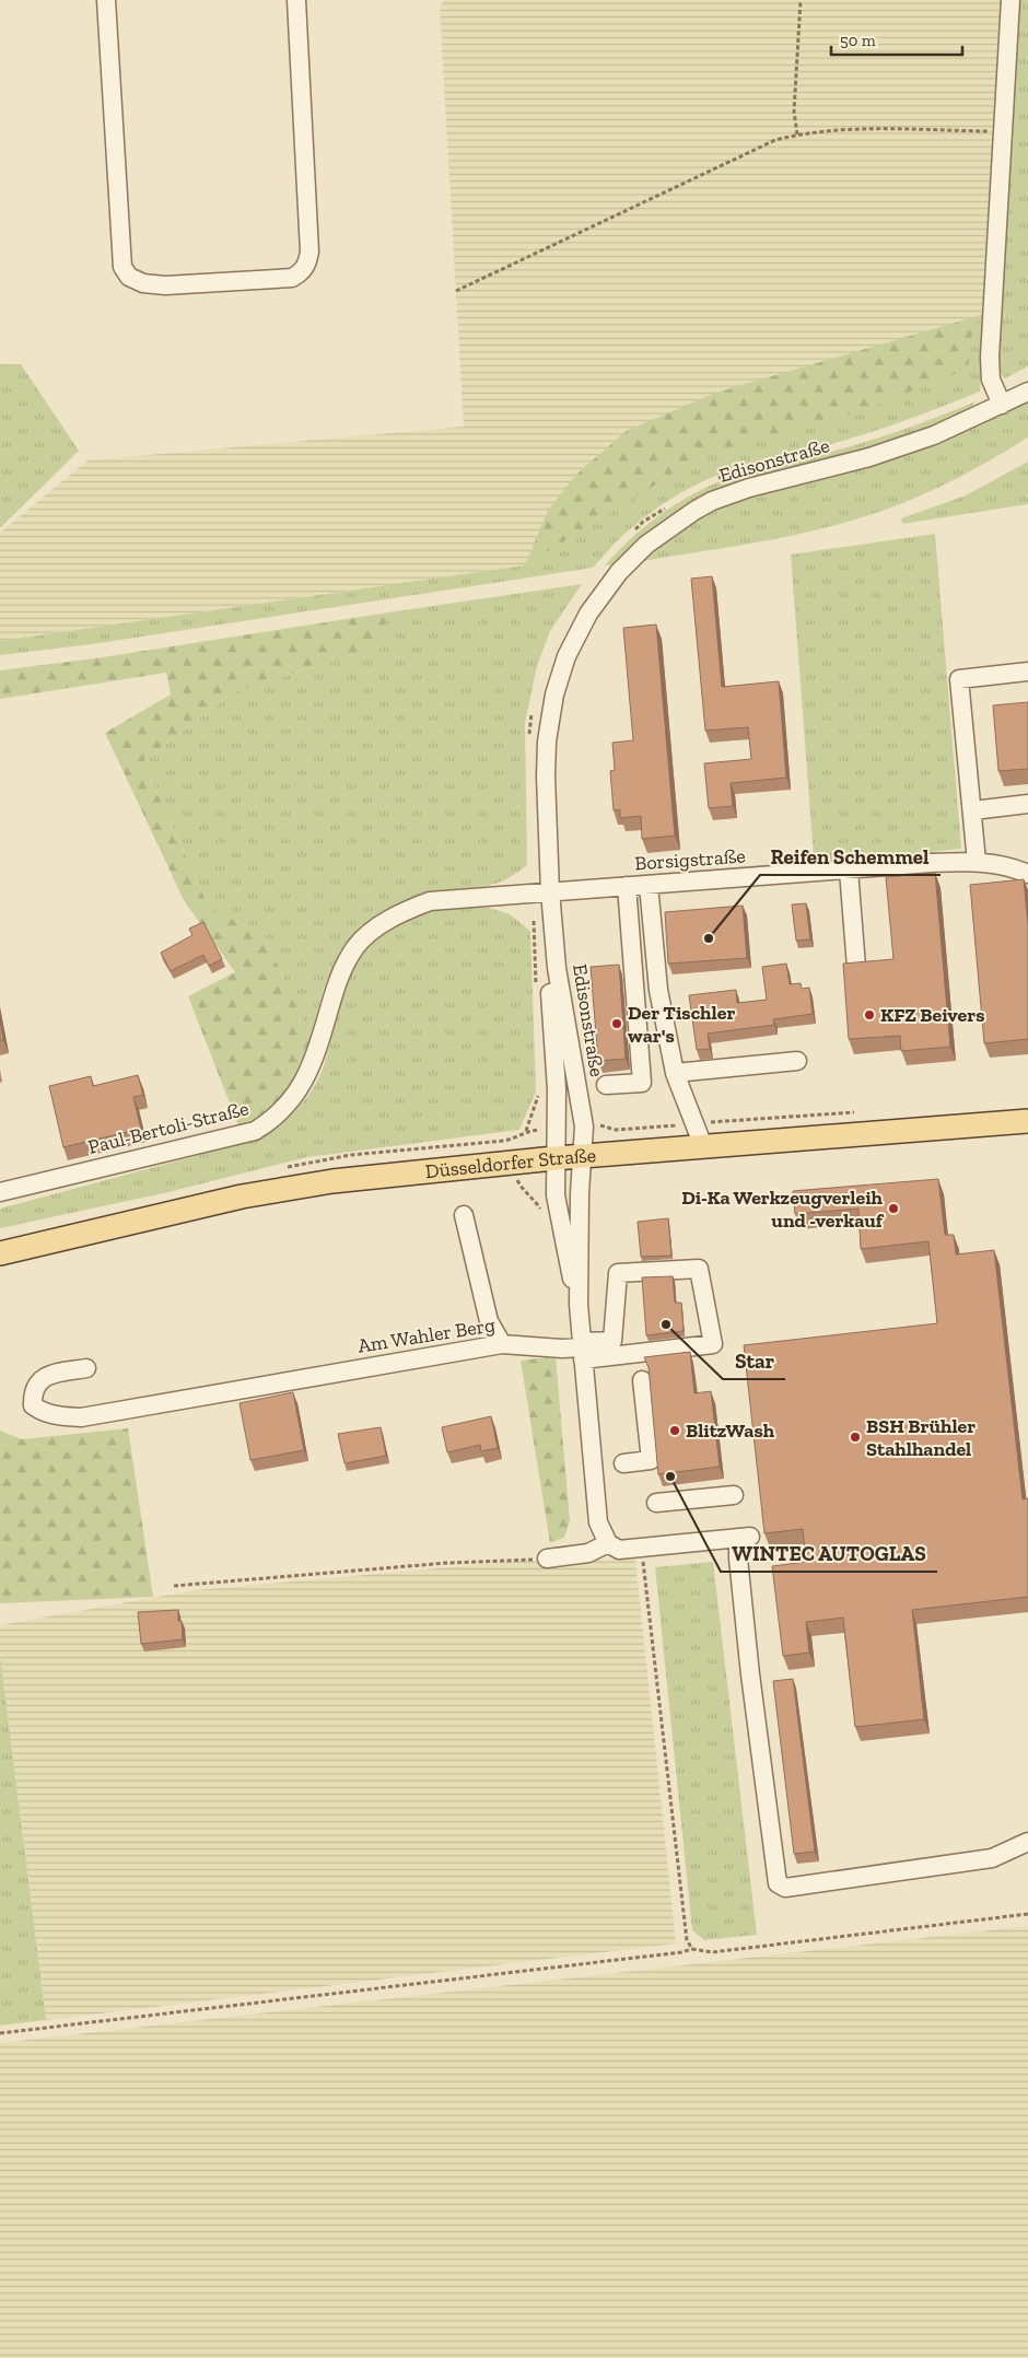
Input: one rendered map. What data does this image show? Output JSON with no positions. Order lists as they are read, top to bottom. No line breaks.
{"streets":{"main road":["Düsseldorfer Straße"],"street":["Edisonstraße","Borsigstraße","Paul-Bertoli-Straße","Am Wahler Berg"]},"crossings":[["Edisonstraße","Borsigstraße"],["Edisonstraße","Paul-Bertoli-Straße"],["Edisonstraße","Düsseldorfer Straße"],["Borsigstraße","Paul-Bertoli-Straße"]],"places":["Reifen Schemmel","KFZ Beivers","Der Tischler war's","Di-Ka Werkzeugverleih und -verkauf","Star","BlitzWash","BSH Brühler Stahlhandel","WINTEC AUTOGLAS"],"scale_bar":"50 m"}
